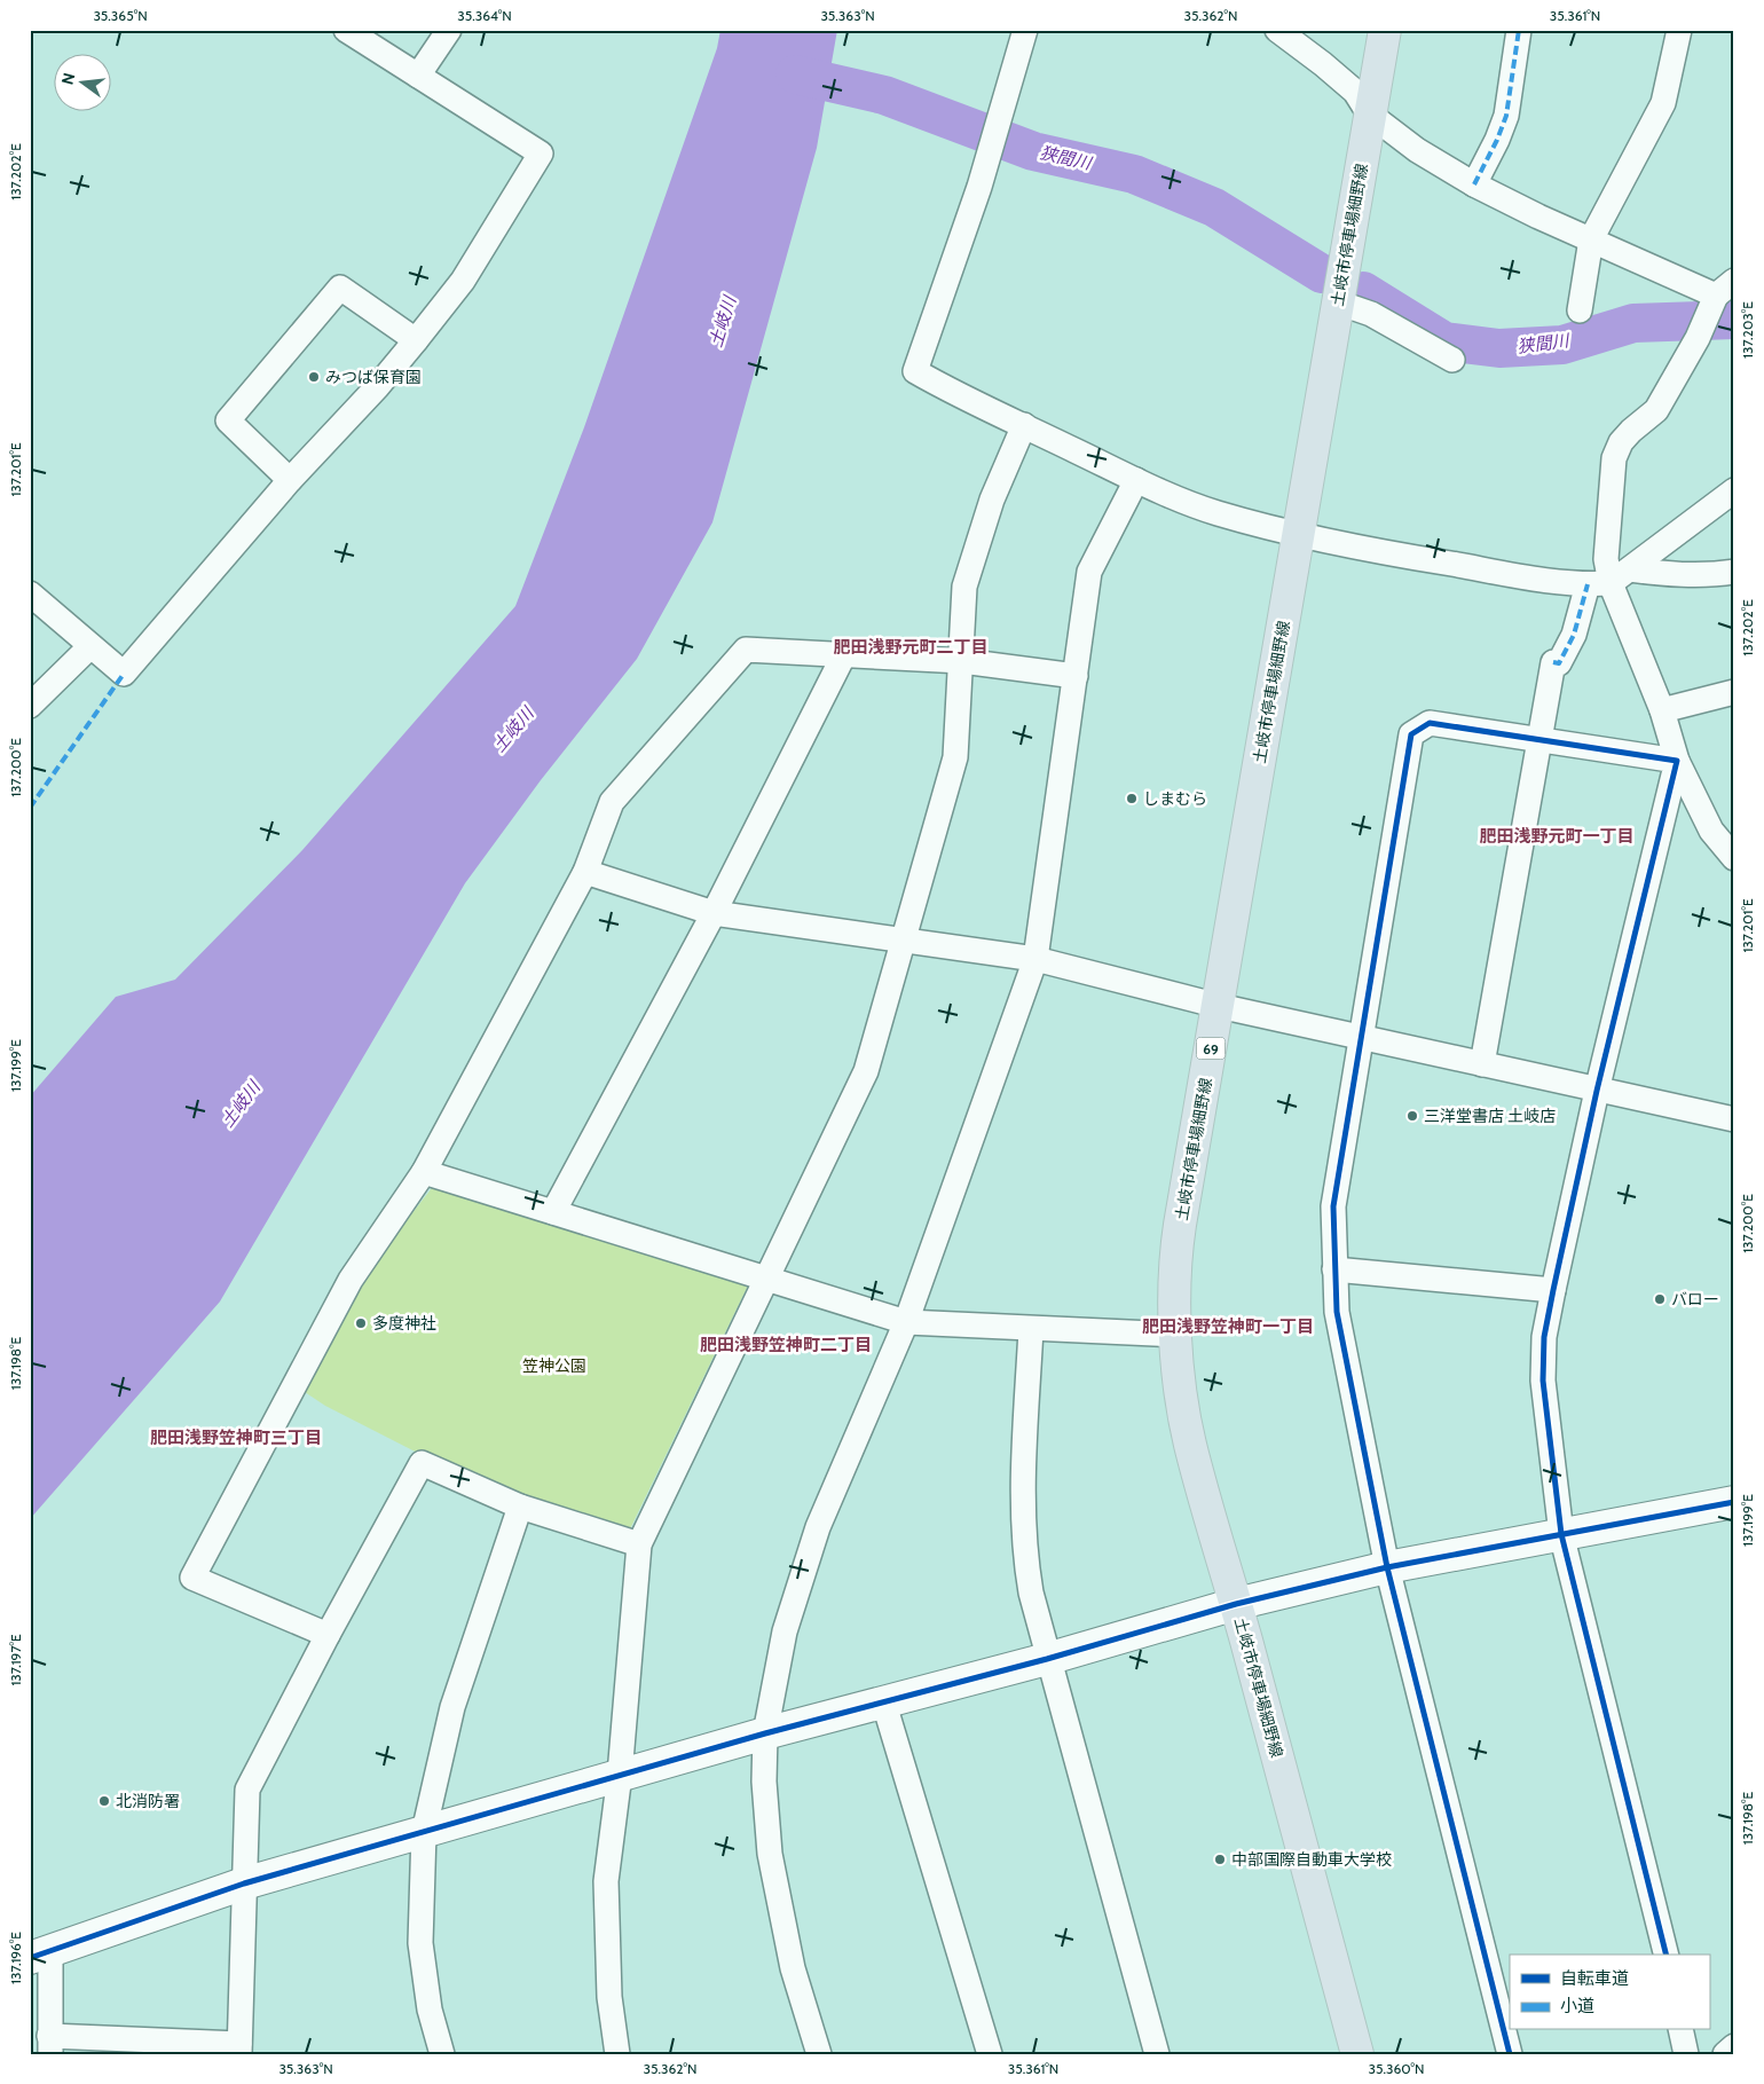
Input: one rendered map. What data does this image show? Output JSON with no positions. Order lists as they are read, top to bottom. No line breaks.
{"streets":{"main road":["土岐市停車場細野線","69"]},"districts":["肥田浅野元町二丁目","肥田浅野元町一丁目","肥田浅野笠神町一丁目","肥田浅野笠神町二丁目","肥田浅野笠神町三丁目"],"water":["狭間川","土岐川"],"parks":["笠神公園"],"places":["みつば保育園","しまむら","三洋堂書店 土岐店","バロー","多度神社","北消防署","中部国際自動車大学校"],"legend":["自転車道","小道"],"north":"left","coordinates":["35.365°N","35.364°N","35.363°N","35.362°N","35.361°N","137.202°E","137.203°E","137.201°E","137.200°E","137.199°E","137.198°E","137.197°E","137.196°E","35.360°N"]}
